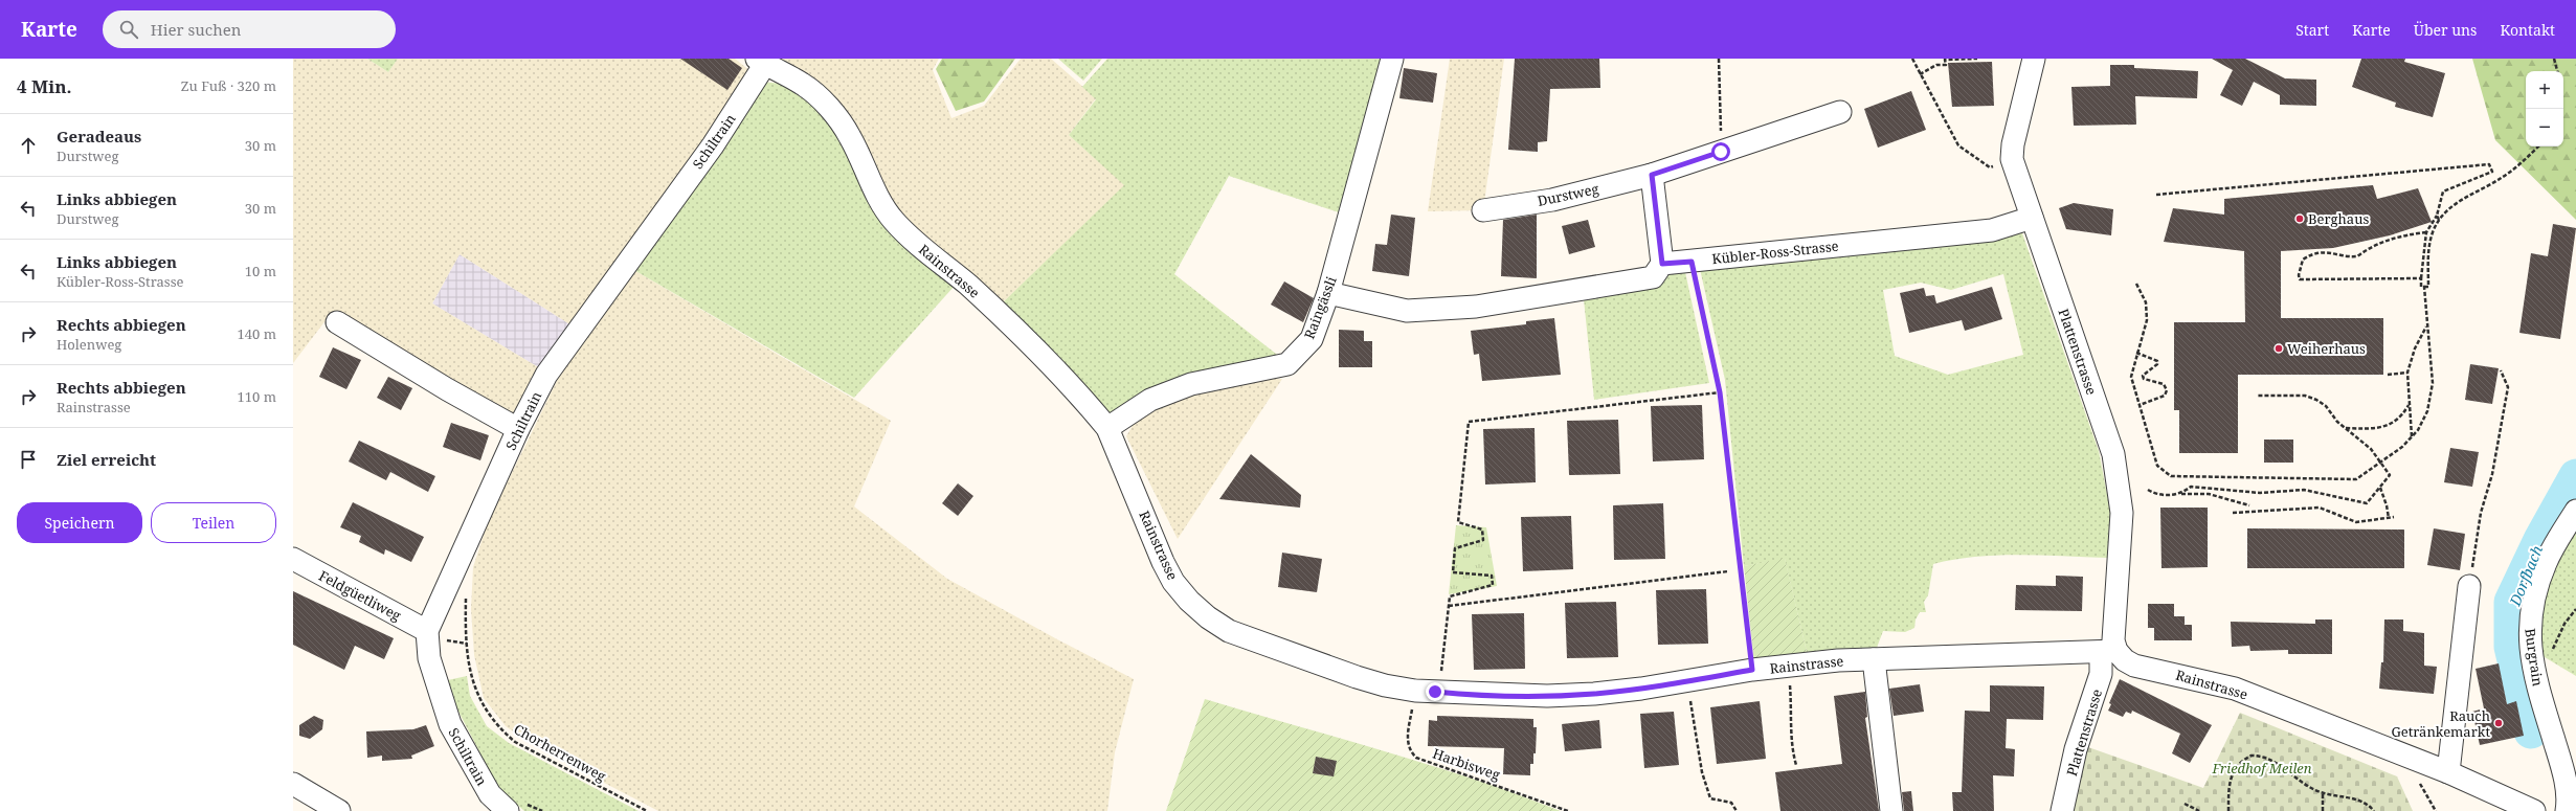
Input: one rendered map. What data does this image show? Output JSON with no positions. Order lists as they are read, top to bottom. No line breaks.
{"streets":{"street":["Schiltrain","Durstweg","Kübler-Ross-Strasse","Rainstrasse","Raingässli","Plattenstrasse","Feldgüetliweg","Burgrain"],"path":["Chorherrenweg","Harbisweg"]},"crossings":[["Schiltrain","Rainstrasse"],["Schiltrain","Feldgüetliweg"],["Schiltrain","Chorherrenweg"],["Kübler-Ross-Strasse","Plattenstrasse"],["Rainstrasse","Raingässli"],["Rainstrasse","Plattenstrasse"]],"water":["Dorfbach"],"parks":["Friedhof Meilen"],"places":["Berghaus","Weiherhaus","Rauch Getränkemarkt"],"page":{"header":"Karte","search":"Hier suchen","nav":["Start","Karte","Über uns","Kontakt"],"heading":["4 Min.","Zu Fuß · 320 m"],"map_buttons":["+","−"],"list":[["Geradeaus","Durstweg","30 m"],["Links abbiegen","Durstweg","30 m"],["Links abbiegen","Kübler-Ross-Strasse","10 m"],["Rechts abbiegen","Holenweg","140 m"],["Rechts abbiegen","Rainstrasse","110 m"],"Ziel erreicht"],"buttons":["Speichern","Teilen"]}}
